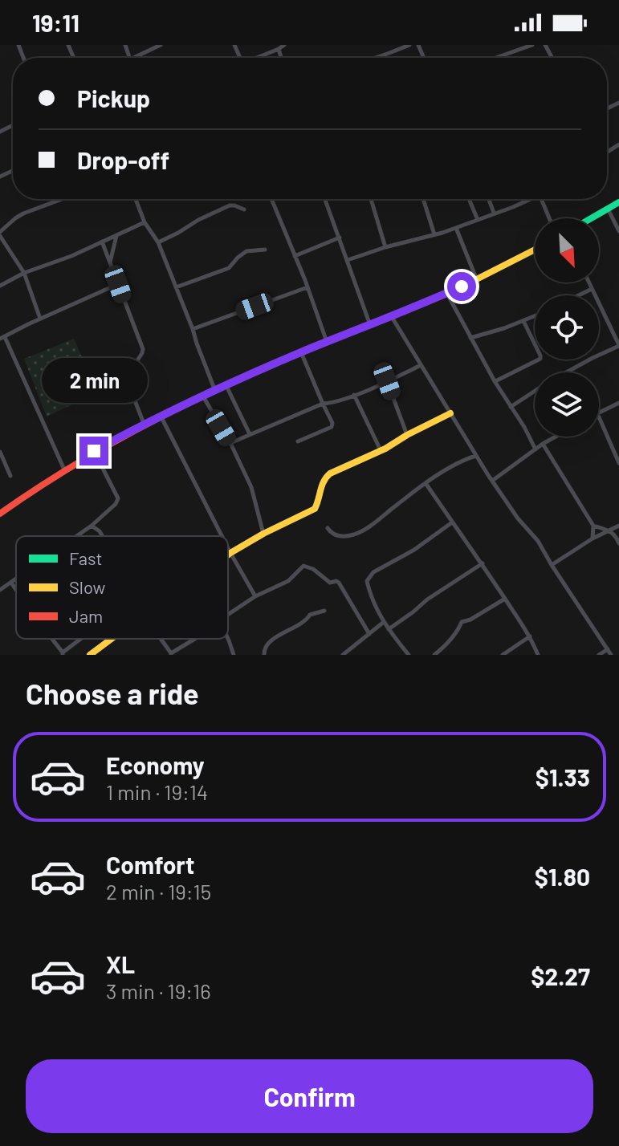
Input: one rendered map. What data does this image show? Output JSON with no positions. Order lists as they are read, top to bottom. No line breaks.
{"legend":["Fast","Slow","Jam"],"north":"bottom right","page":{"status":"19:11","banner":["Pickup","Drop-off"],"bubble":"2 min","heading":"Choose a ride","list":[{"name":"Economy","note":"1 min · 19:14","value":"$1.33"},{"name":"Comfort","note":"2 min · 19:15","value":"$1.80"},{"name":"XL","note":"3 min · 19:16","value":"$2.27"}],"buttons":"Confirm"}}
